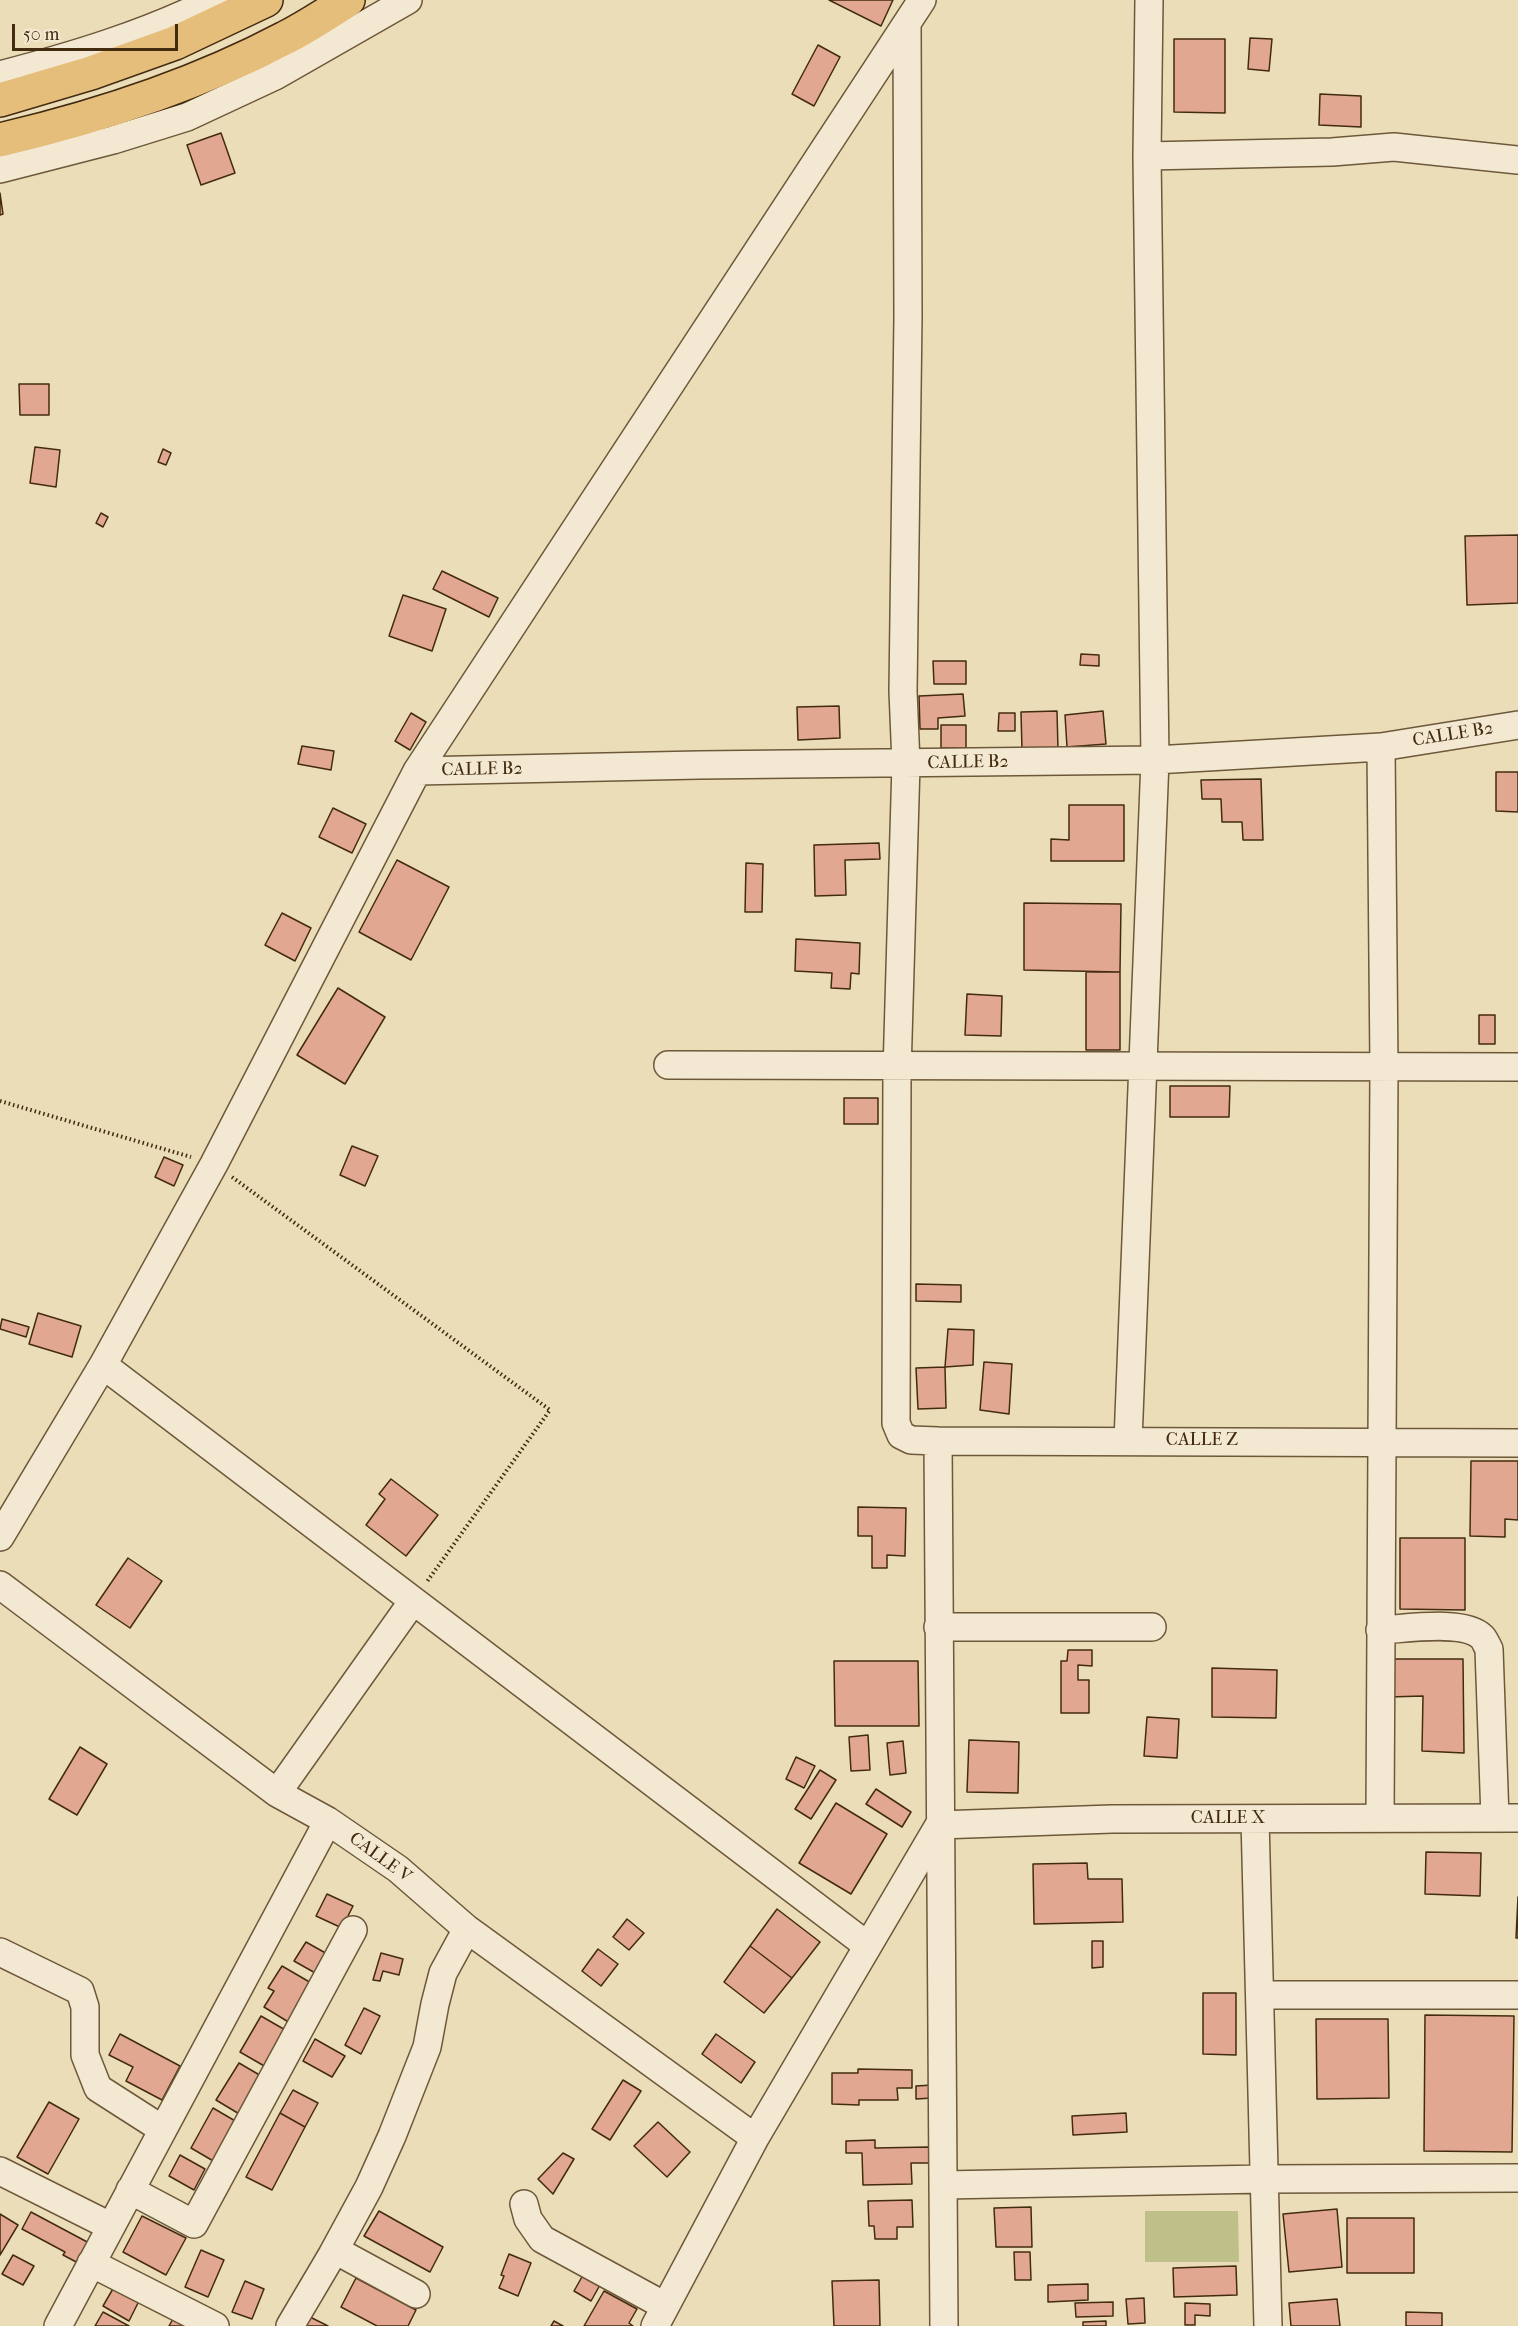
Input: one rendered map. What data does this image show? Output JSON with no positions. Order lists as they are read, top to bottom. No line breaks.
{"streets":{"street":["CALLE B2","CALLE Z","CALLE X","CALLE V"]},"scale_bar":"50 m"}
